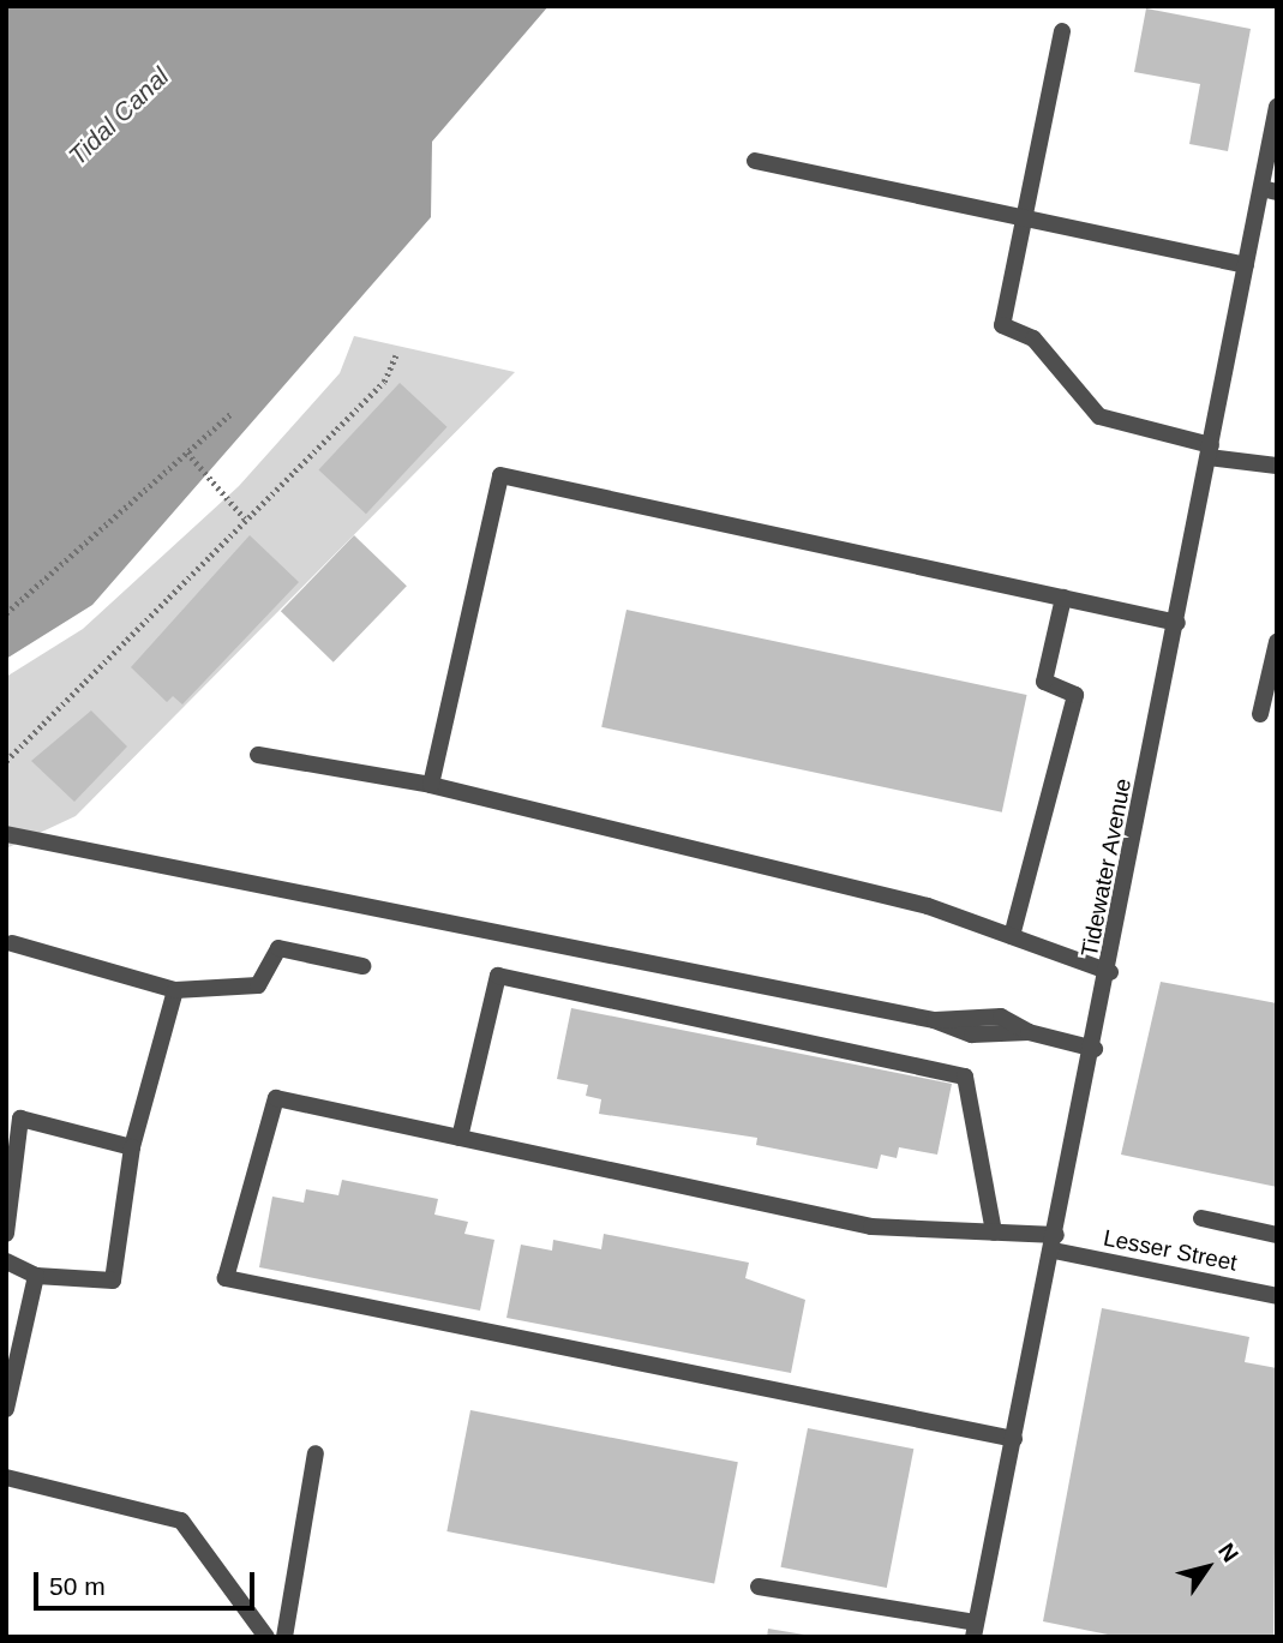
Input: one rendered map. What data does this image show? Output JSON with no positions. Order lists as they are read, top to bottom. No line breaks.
{"streets":{"street":["Tidewater Avenue","Lesser Street"]},"crossings":[["Tidewater Avenue","Lesser Street"]],"water":["Tidal Canal"],"scale_bar":"50 m","north":"top right"}
